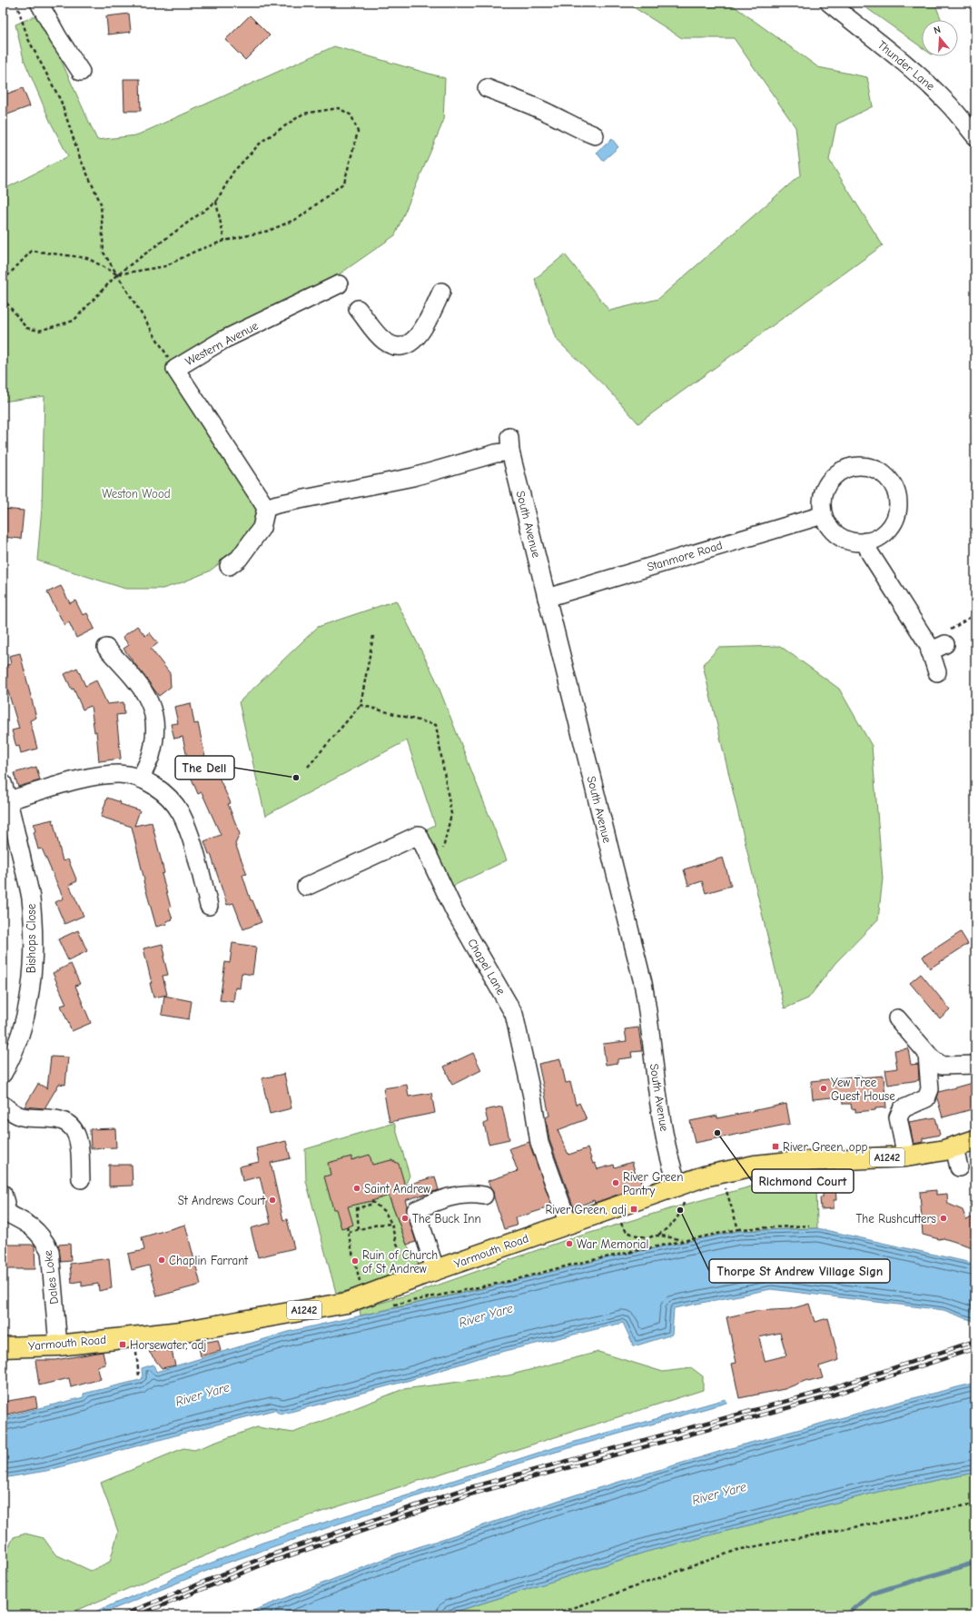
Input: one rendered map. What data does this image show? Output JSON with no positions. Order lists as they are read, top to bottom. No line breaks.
{"streets":{"main road":["A1242","Yarmouth Road"],"street":["Thunder Lane","Western Avenue","South Avenue","Stanmore Road","Bishops Close","Chapel Lane","Dales Loke"]},"crossings":[["Western Avenue","South Avenue"],["South Avenue","Stanmore Road"],["South Avenue","Yarmouth Road"],["Chapel Lane","Yarmouth Road"],["Yarmouth Road","Dales Loke"]],"water":["River Yare"],"parks":["Weston Wood"],"places":{"other":["The Dell","Yew Tree Guest House","Richmond Court","River Green Pantry","Saint Andrew","St Andrews Court","Thorpe St Andrew Village Sign","The Buck Inn","The Rushcutters","War Memorial","Chaplin Farrant","Ruin of Church of St Andrew"],"transit":["River Green, opp","River Green, adj","Horsewater, adj"]},"north":"top"}
